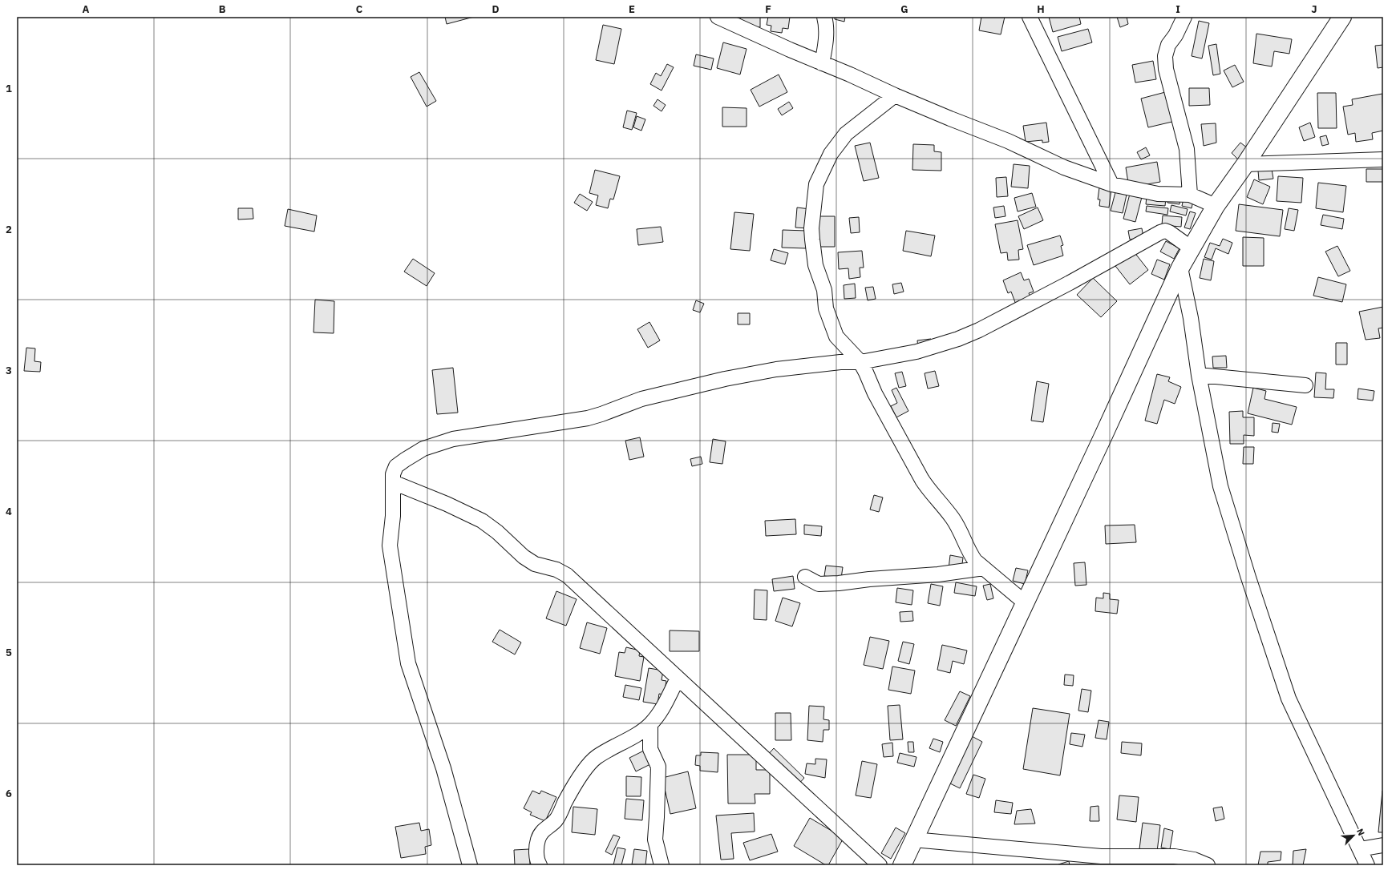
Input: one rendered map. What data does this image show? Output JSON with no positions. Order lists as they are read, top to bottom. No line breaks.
{"north":"top right","grid":{"columns":["A","B","C","D","E","F","G","H","I","J"],"rows":["1","2","3","4","5","6"]}}
